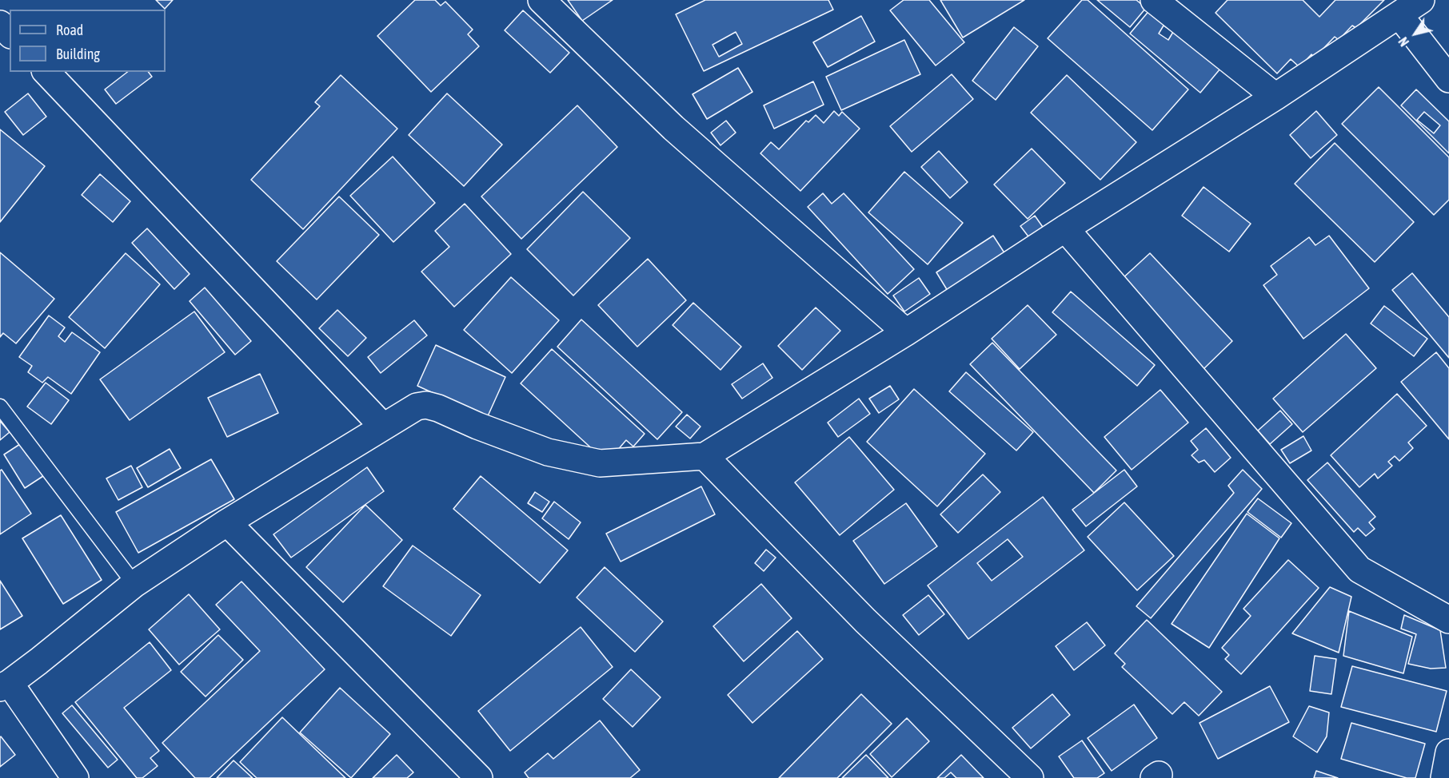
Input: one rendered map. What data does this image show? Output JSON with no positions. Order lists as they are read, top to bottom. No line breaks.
{"legend":["Road","Building"],"north":"bottom left"}
